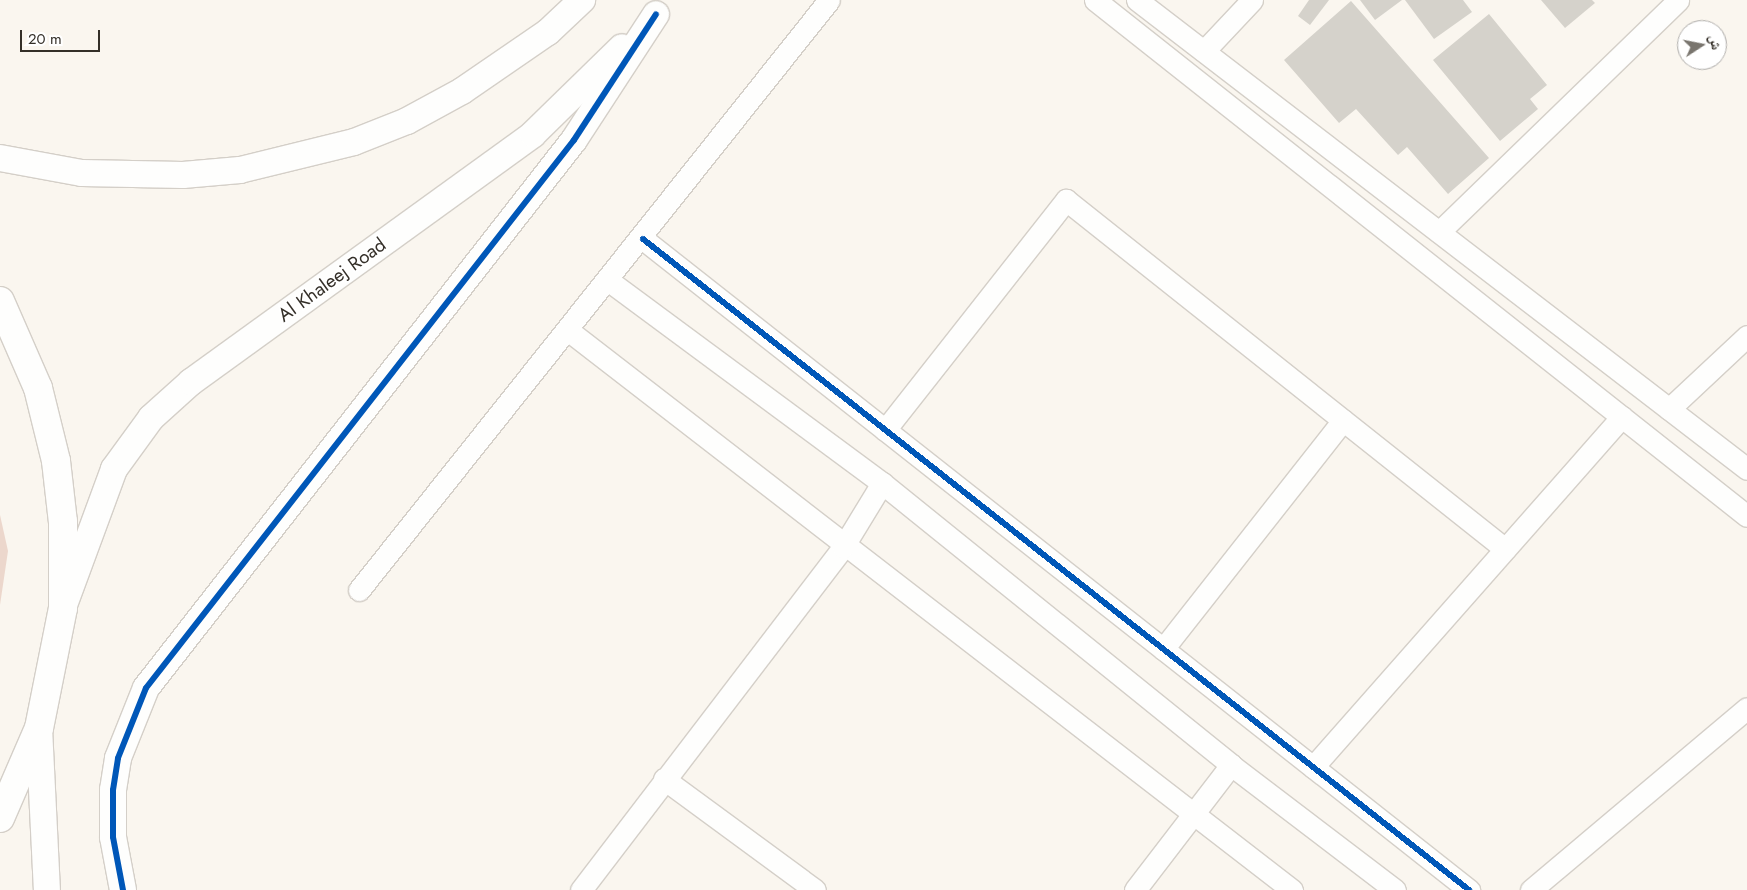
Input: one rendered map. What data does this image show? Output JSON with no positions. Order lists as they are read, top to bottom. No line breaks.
{"streets":{"street":["Al Khaleej Road"]},"scale_bar":"20 m","north":"right"}
